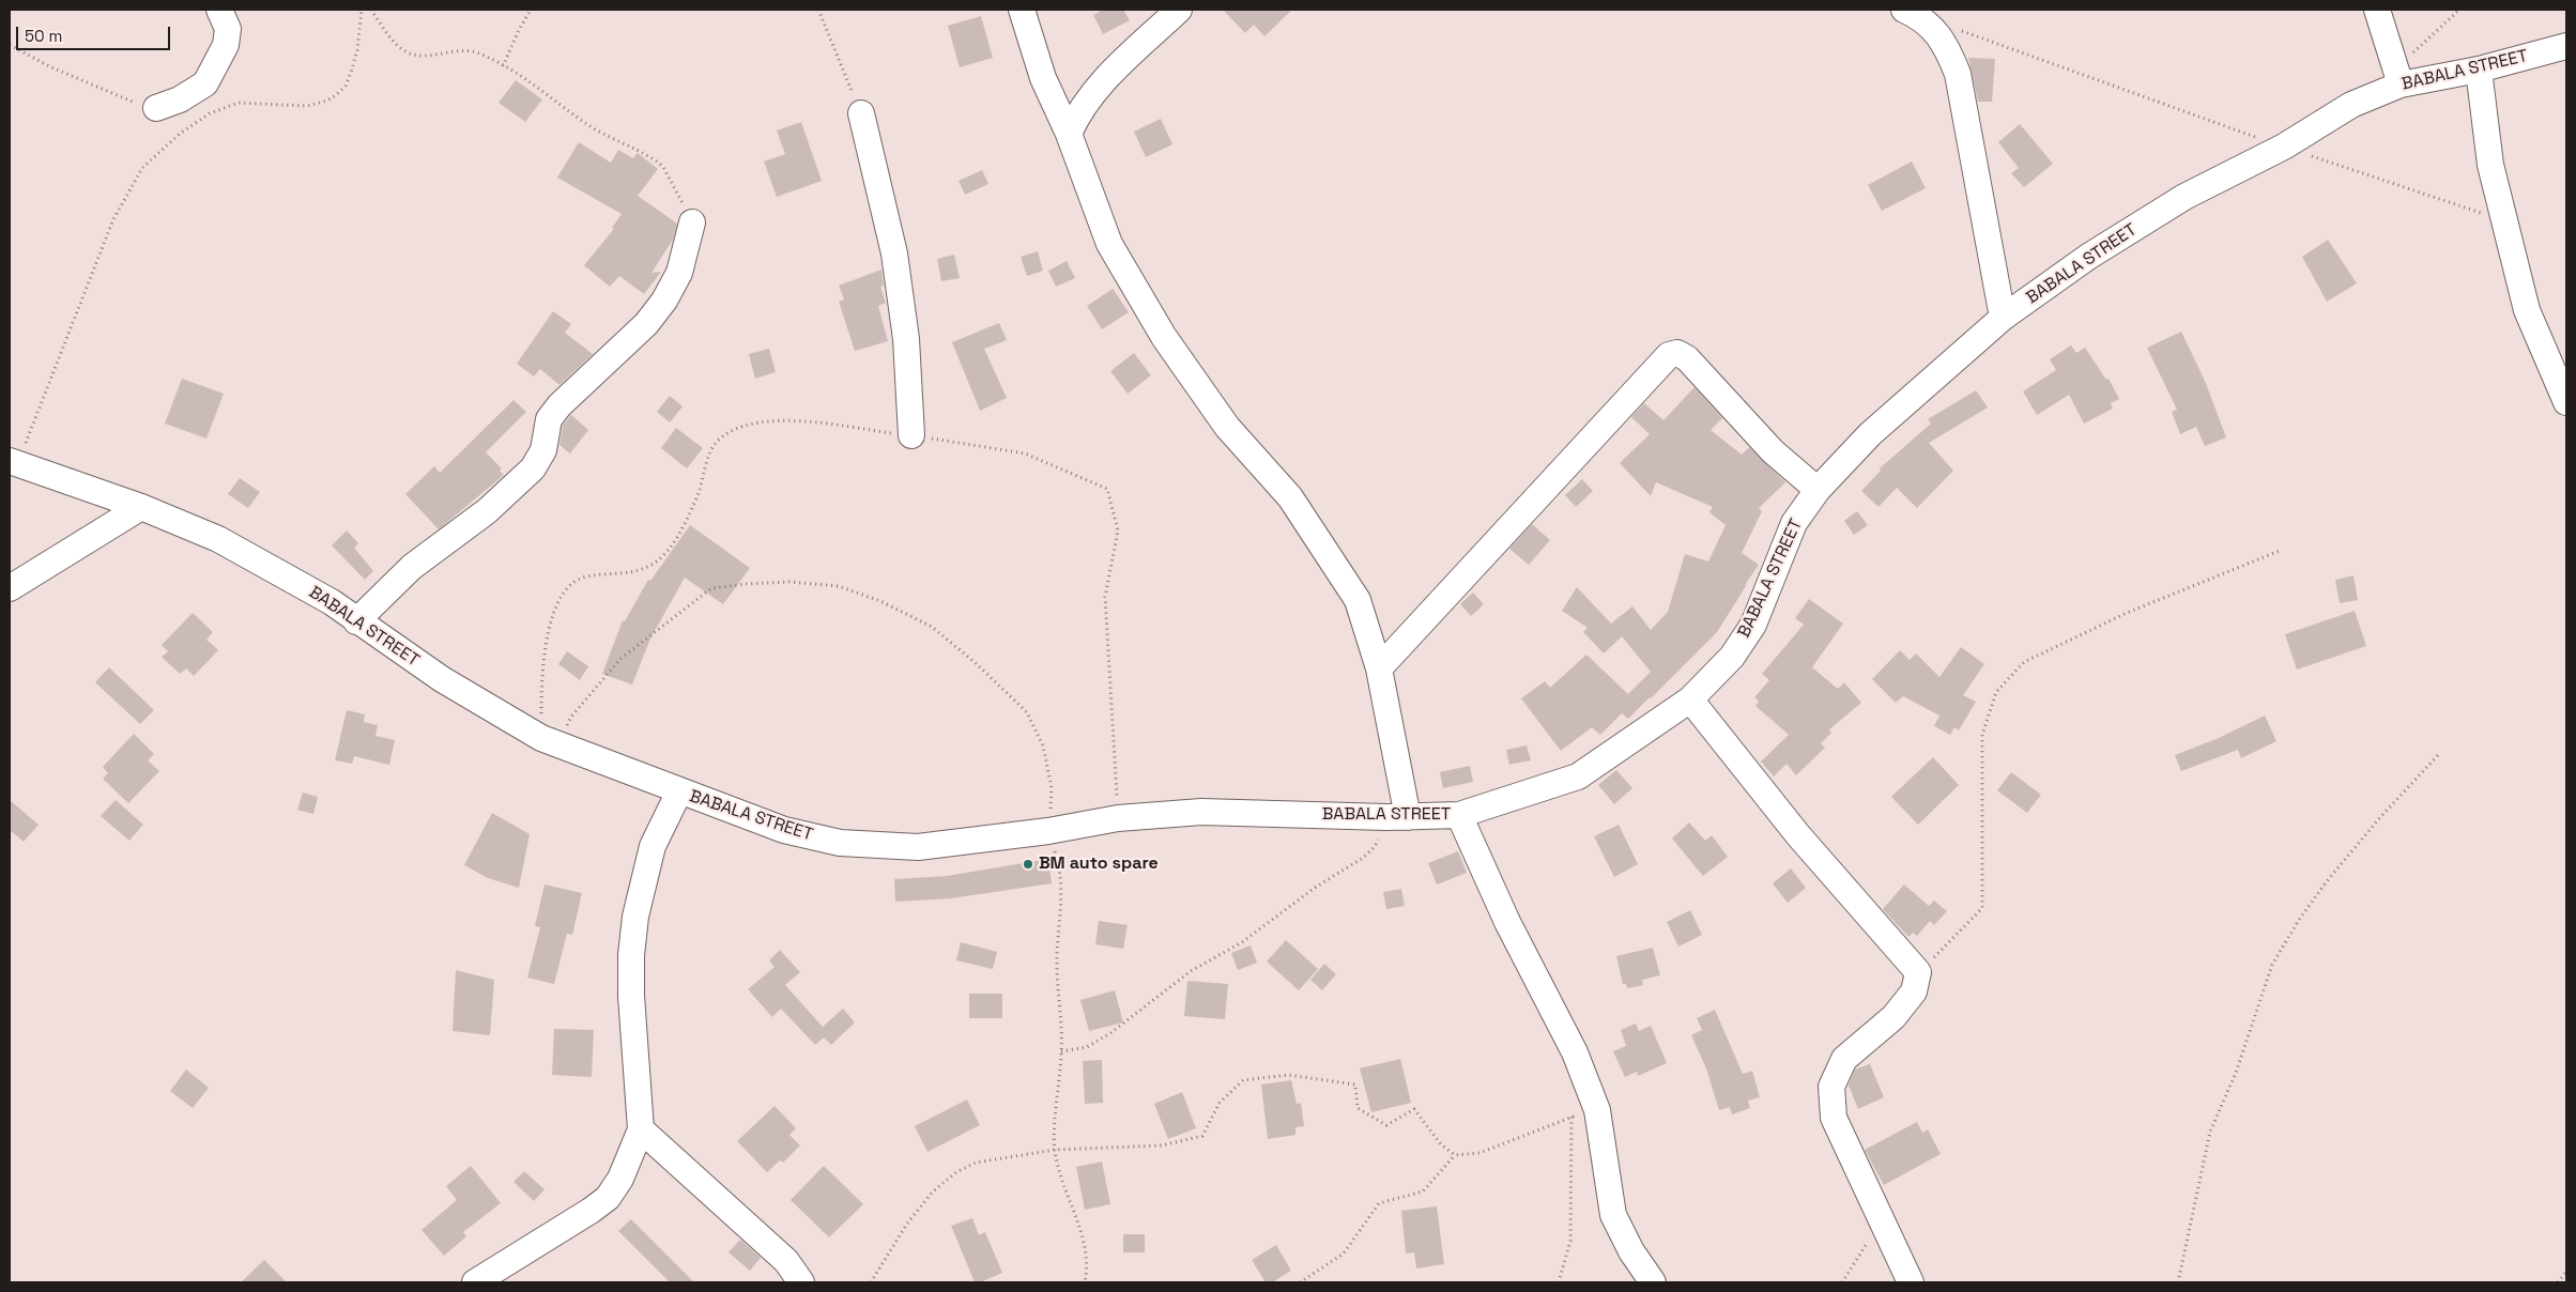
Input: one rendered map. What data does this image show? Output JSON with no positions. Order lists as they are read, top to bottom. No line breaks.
{"streets":{"street":["BABALA STREET"]},"places":["BM auto spare"],"scale_bar":"50 m"}
